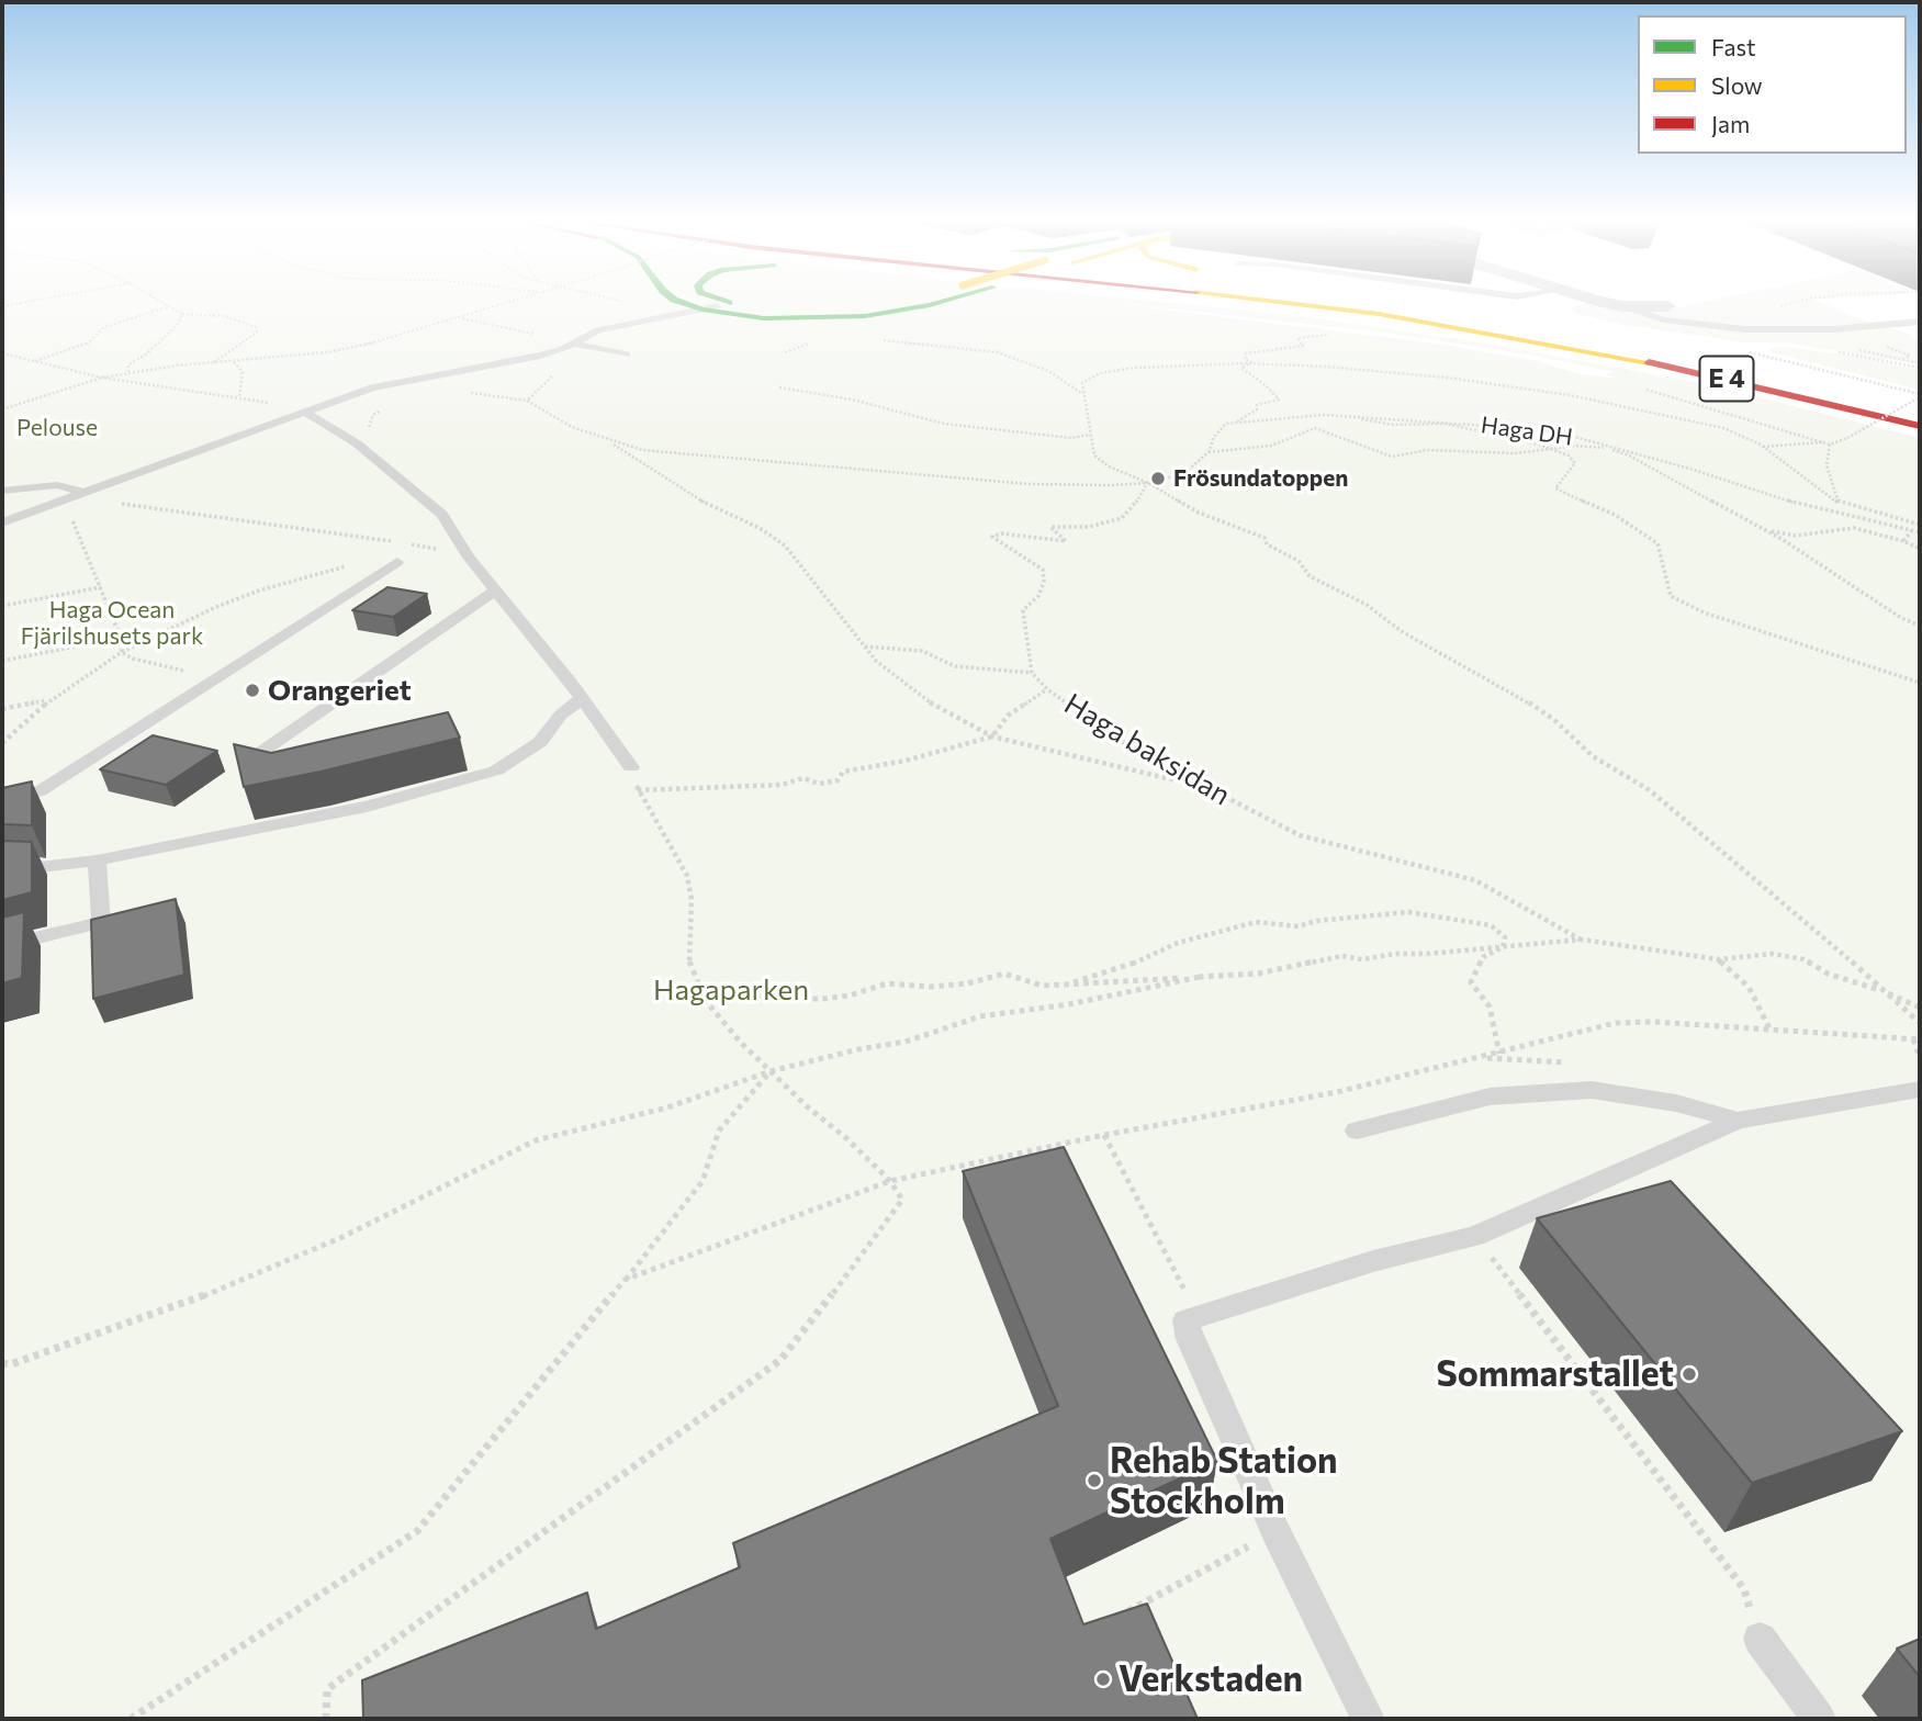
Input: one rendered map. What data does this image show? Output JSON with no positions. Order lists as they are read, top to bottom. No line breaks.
{"streets":{"main road":["E 4"],"path":["Haga DH","Haga baksidan"]},"parks":["Pelouse","Haga Ocean Fjärilshusets park","Hagaparken"],"places":["Frösundatoppen","Orangeriet","Sommarstallet","Rehab Station Stockholm","Verkstaden"],"legend":["Fast","Slow","Jam"]}
